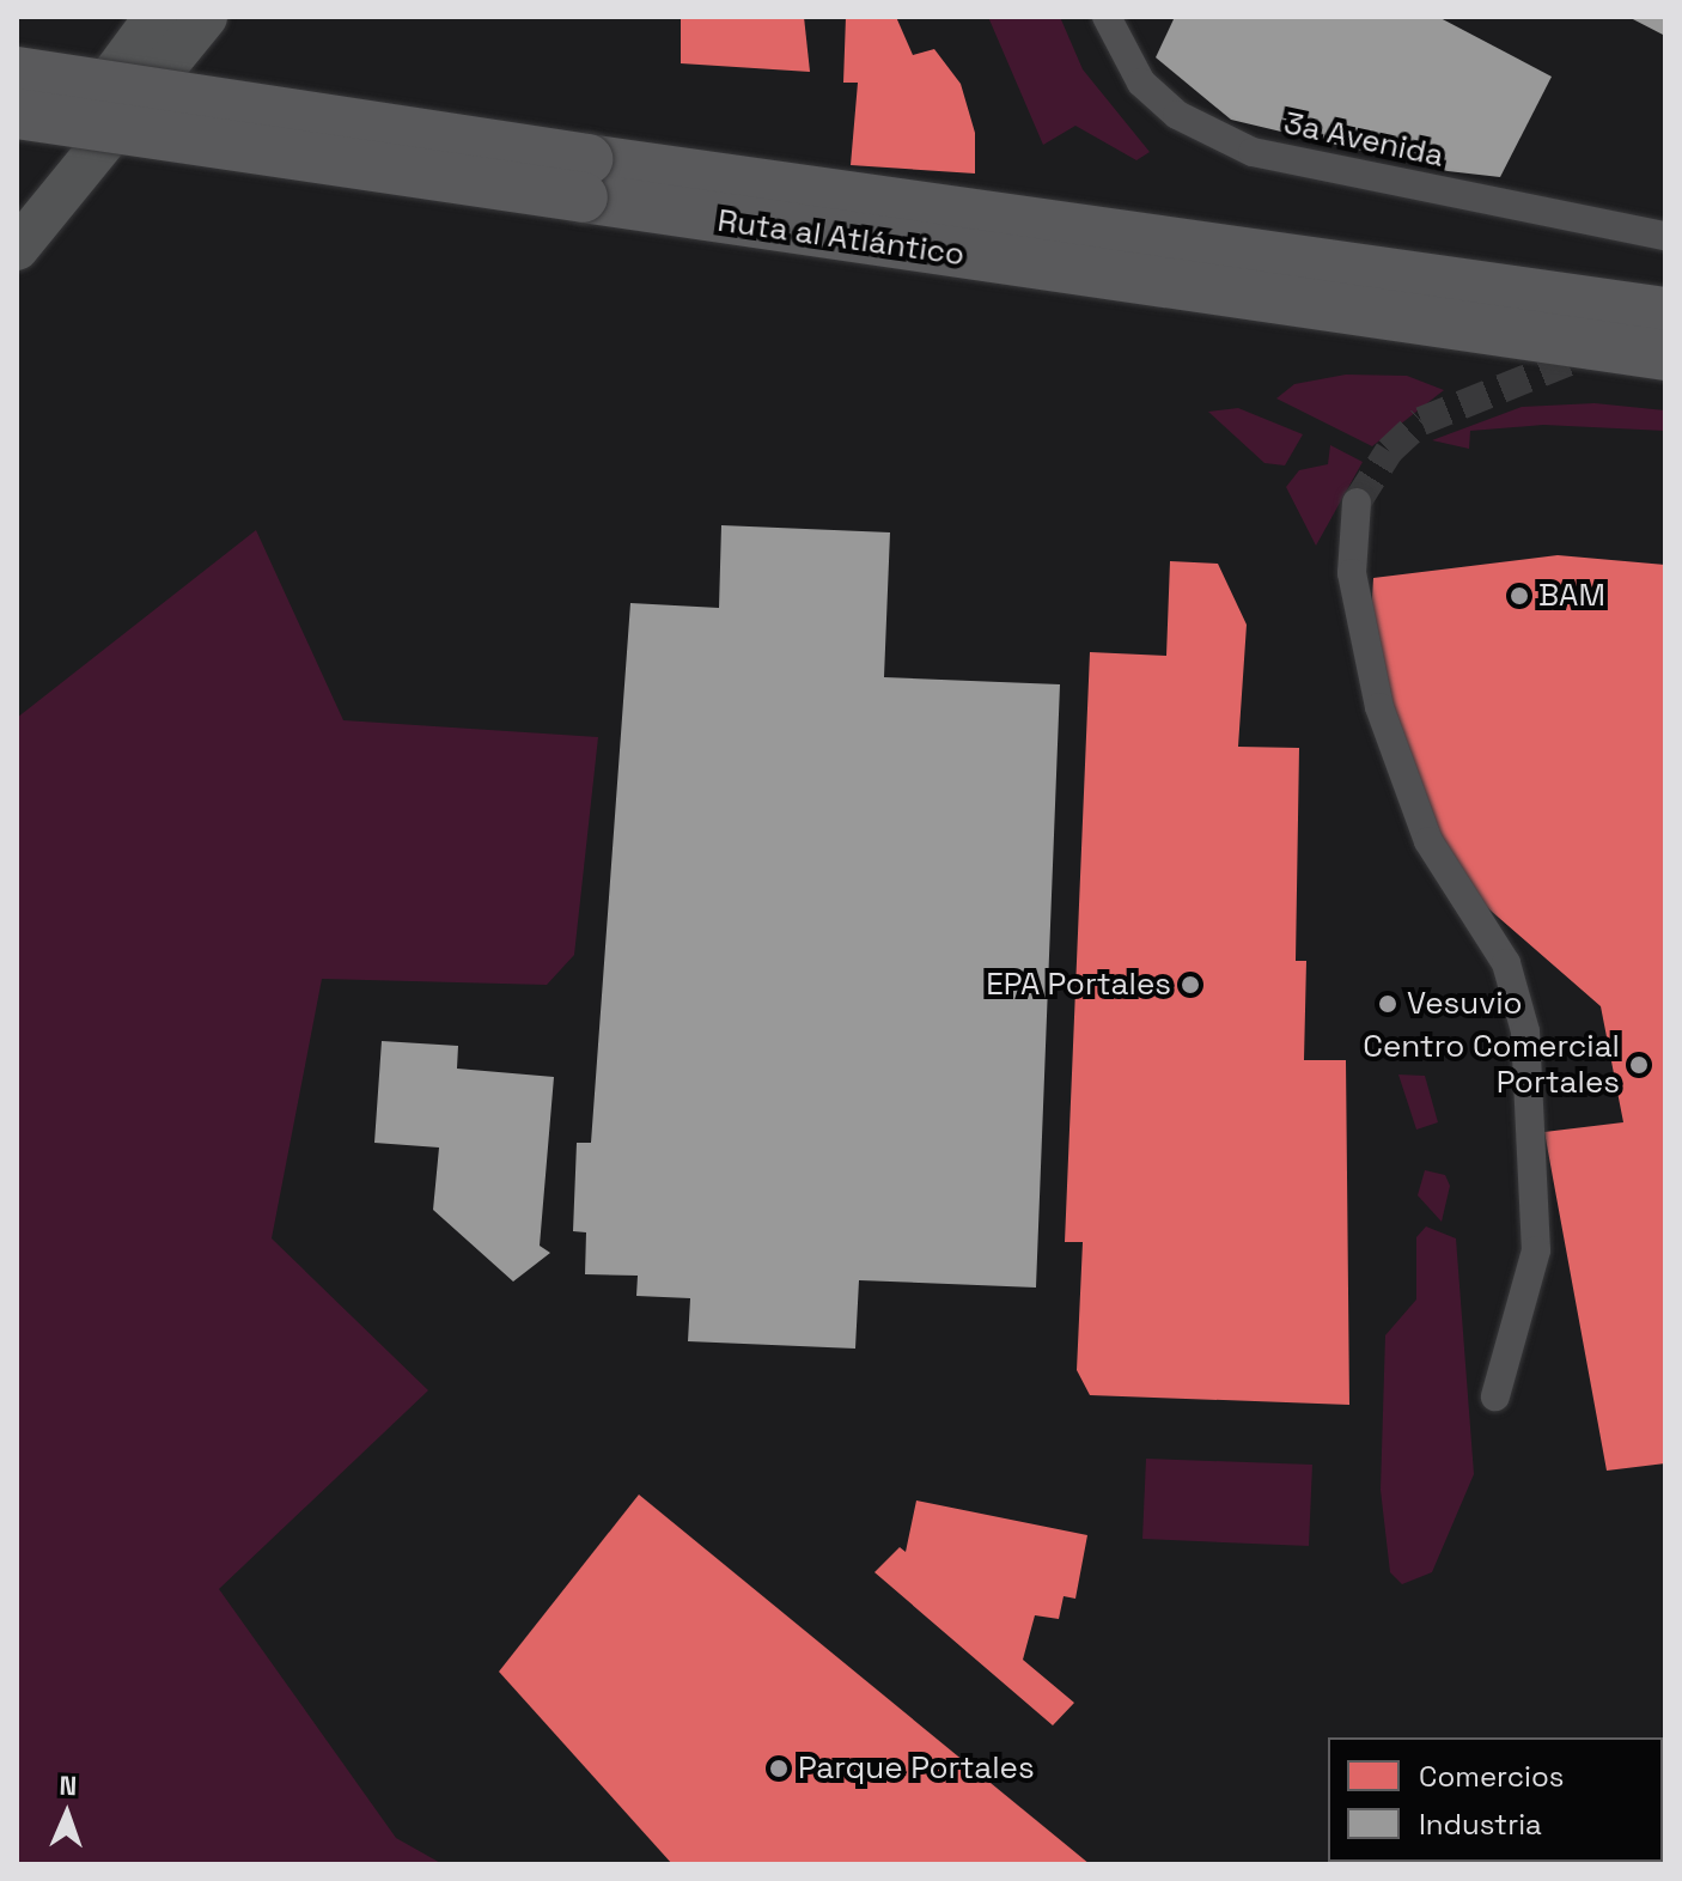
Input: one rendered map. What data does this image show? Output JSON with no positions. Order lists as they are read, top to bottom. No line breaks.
{"streets":{"highway":["Ruta al Atlántico"],"street":["3a Avenida"]},"places":["BAM","EPA Portales","Vesuvio","Centro Comercial Portales","Parque Portales"],"legend":["Comercios","Industria"],"north":"top"}
